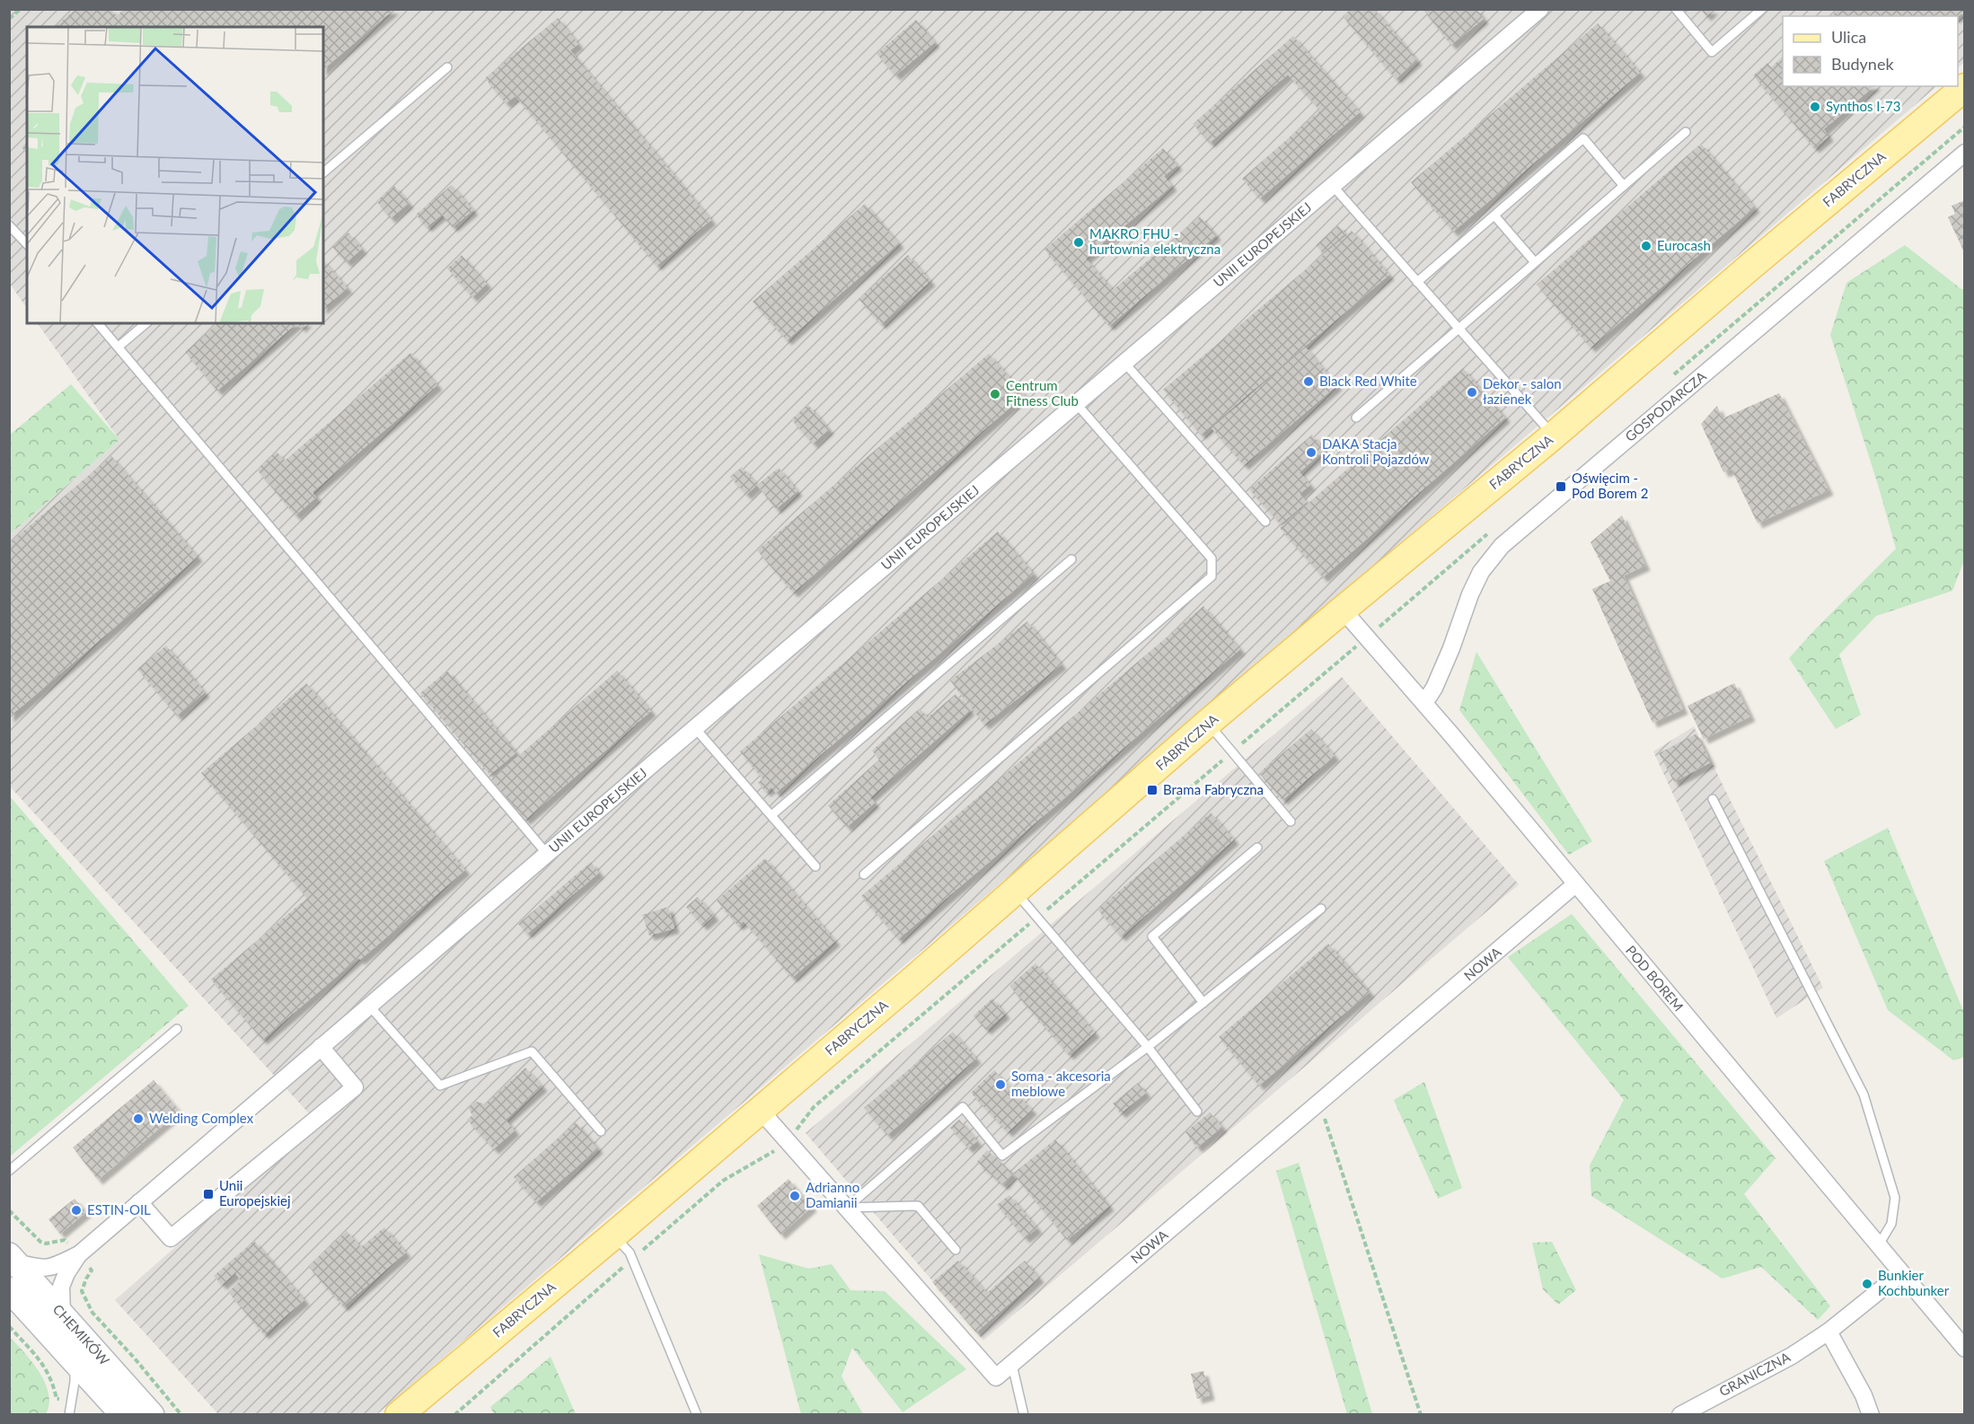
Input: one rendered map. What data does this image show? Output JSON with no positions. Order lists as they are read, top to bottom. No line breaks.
{"streets":{"main road":["FABRYCZNA","CHEMIKÓW"],"street":["UNII EUROPEJSKIEJ","GOSPODARCZA","NOWA","POD BOREM","GRANICZNA"]},"crossings":[["FABRYCZNA","NOWA"],["FABRYCZNA","POD BOREM"],["UNII EUROPEJSKIEJ","CHEMIKÓW"],["GOSPODARCZA","POD BOREM"],["NOWA","POD BOREM"],["POD BOREM","GRANICZNA"]],"places":{"other":["Synthos I-73","MAKRO FHU - hurtownia elektryczna","Eurocash","Black Red White","Dekor - salon łazienek","Centrum Fitness Club","DAKA Stacja Kontroli Pojazdów","Soma - akcesoria meblowe","Welding Complex","Adrianno Damianii","ESTIN-OIL","Bunkier Kochbunker"],"transit":["Oświęcim - Pod Borem 2","Brama Fabryczna","Unii Europejskiej"]},"legend":["Ulica","Budynek"]}
